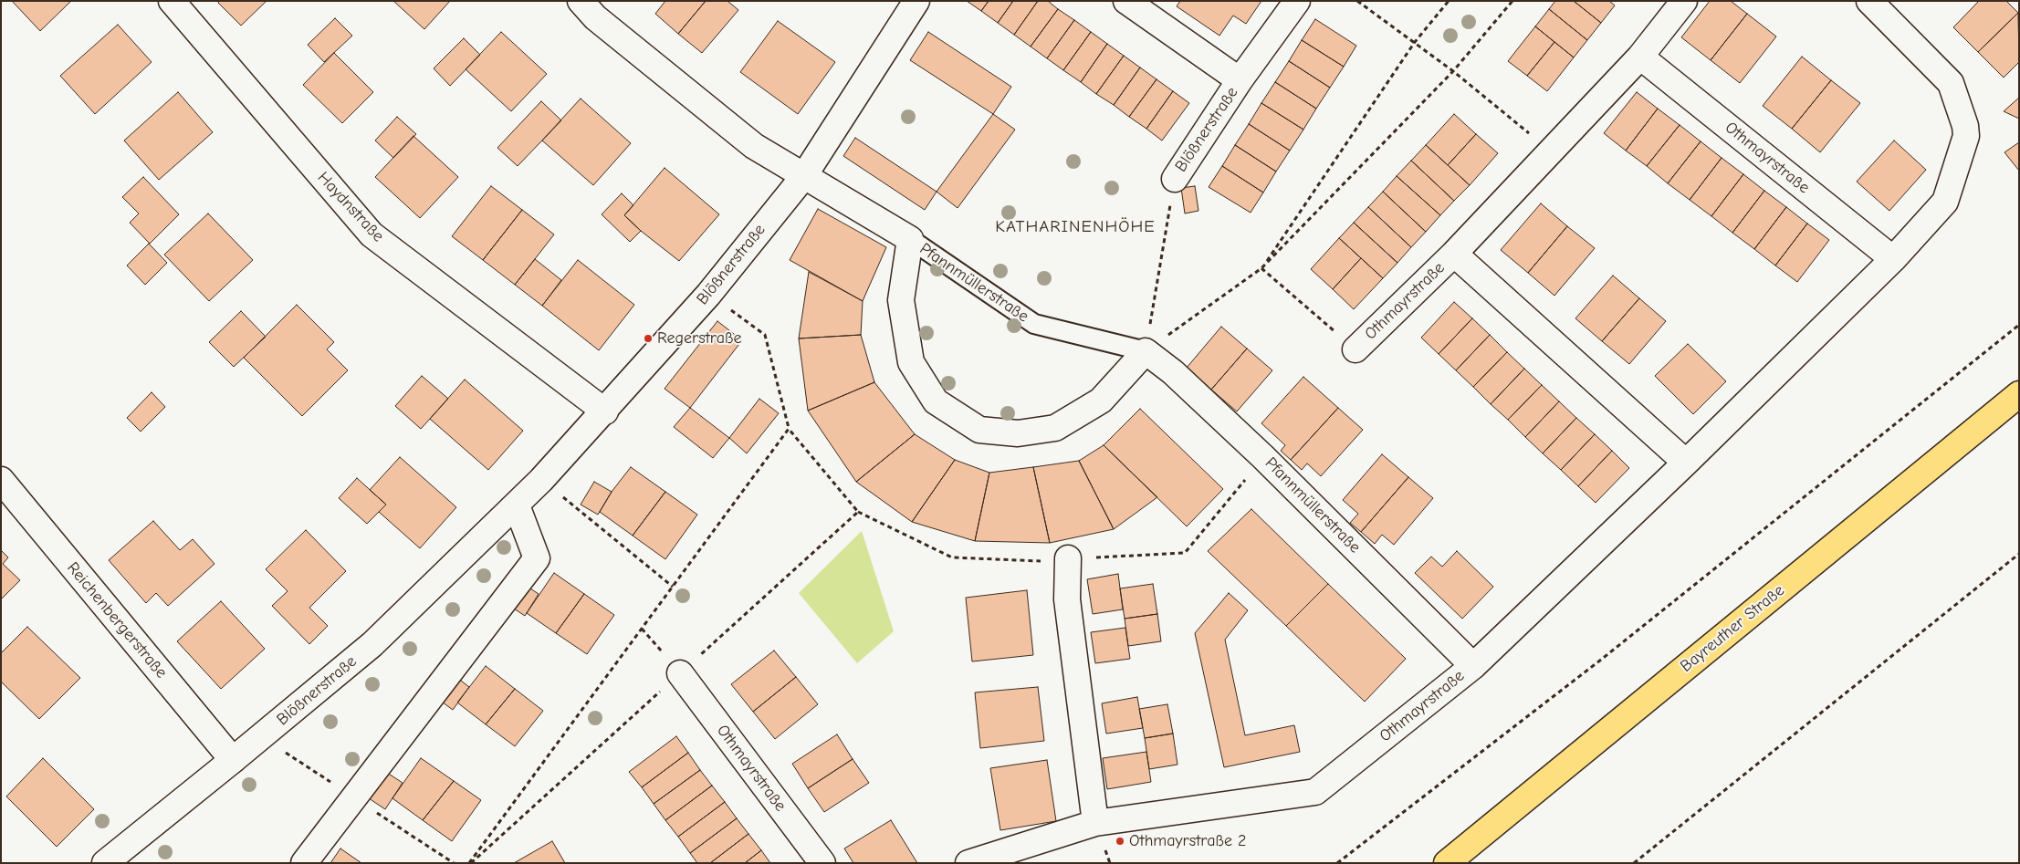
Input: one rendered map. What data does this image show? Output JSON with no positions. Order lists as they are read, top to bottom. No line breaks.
{"streets":{"main road":["Bayreuther Straße"],"street":["Blößnerstraße","Othmayrstraße","Haydnstraße","Pfannmüllerstraße","Reichenbergerstraße"]},"crossings":[["Blößnerstraße","Haydnstraße"],["Blößnerstraße","Pfannmüllerstraße"],["Blößnerstraße","Reichenbergerstraße"],["Othmayrstraße","Pfannmüllerstraße"]],"districts":["KATHARINENHÖHE"],"places":["Regerstraße","Othmayrstraße 2"]}
